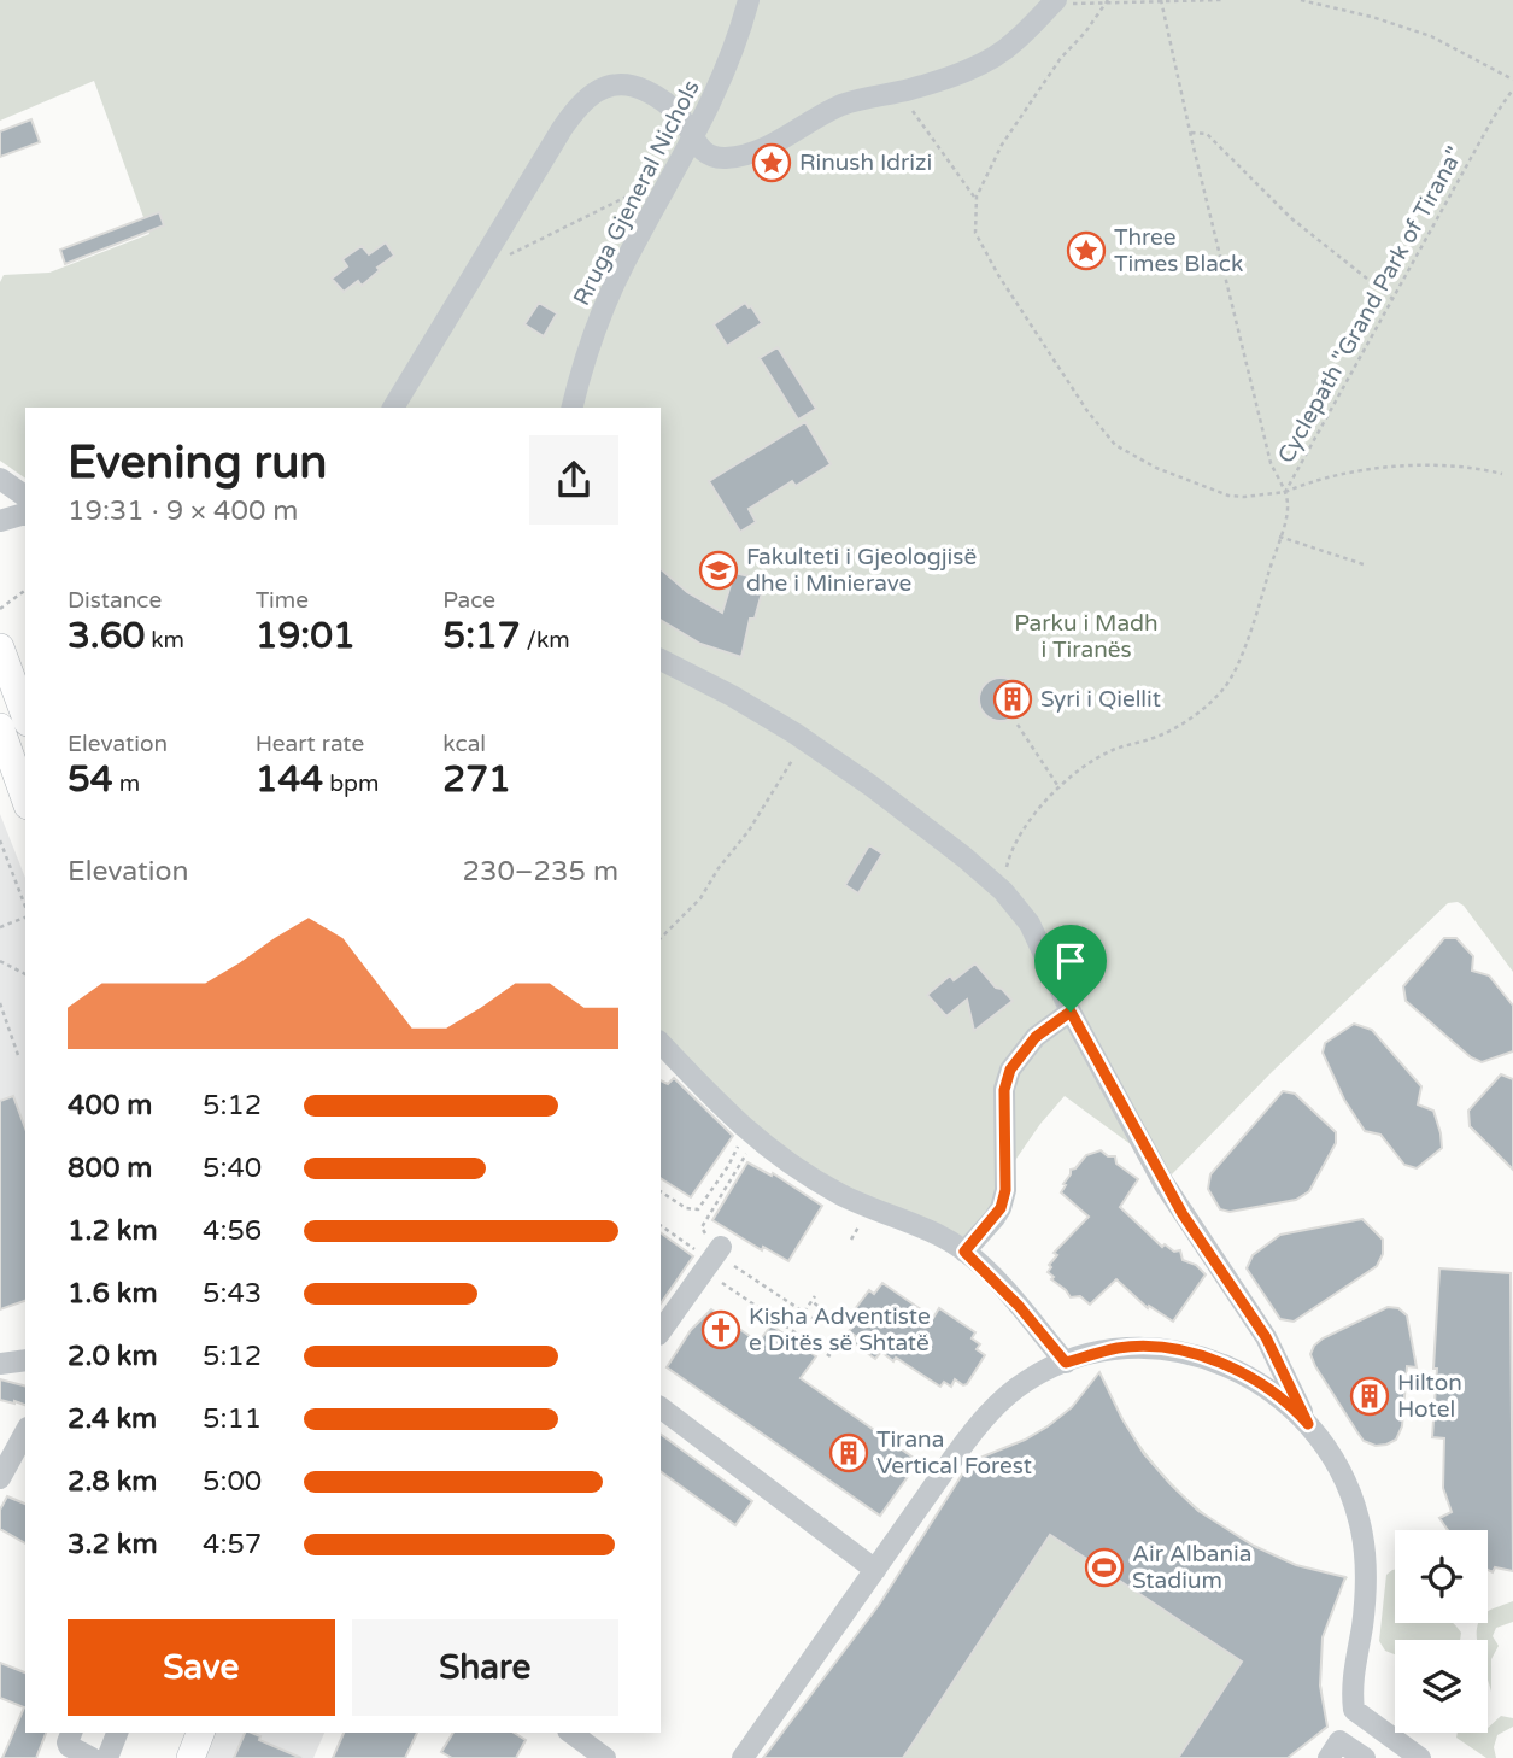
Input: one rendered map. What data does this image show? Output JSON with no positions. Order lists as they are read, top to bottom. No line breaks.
{"streets":{"street":["Rruga Gjeneral Nichols"],"path":["Cyclepath \"Grand Park of Tirana\""]},"parks":["Parku i Madh i Tiranës"],"places":{"place":["Rinush Idrizi","Three Times Black"],"school or university":["Fakulteti i Gjeologjisë dhe i Minierave"],"building":["Syri i Qiellit","Hilton Hotel","Tirana Vertical Forest"],"church":["Kisha Adventiste e Ditës së Shtatë"],"sports":["Air Albania Stadium"]},"page":{"heading":["Evening run","19:31 · 9 × 400 m"],"stats":[["Distance","3.60 km"],["Time","19:01"],["Pace","5:17 /km"],["Elevation","54 m"],["Heart rate","144 bpm"],["kcal","271"]],"chart":["Elevation","230–235 m"],"list":[{"name":"400 m","note":"5:12"},{"name":"800 m","note":"5:40"},{"name":"1.2 km","note":"4:56"},{"name":"1.6 km","note":"5:43"},{"name":"2.0 km","note":"5:12"},{"name":"2.4 km","note":"5:11"},{"name":"2.8 km","note":"5:00"},{"name":"3.2 km","note":"4:57"}],"buttons":["Save","Share"]}}
